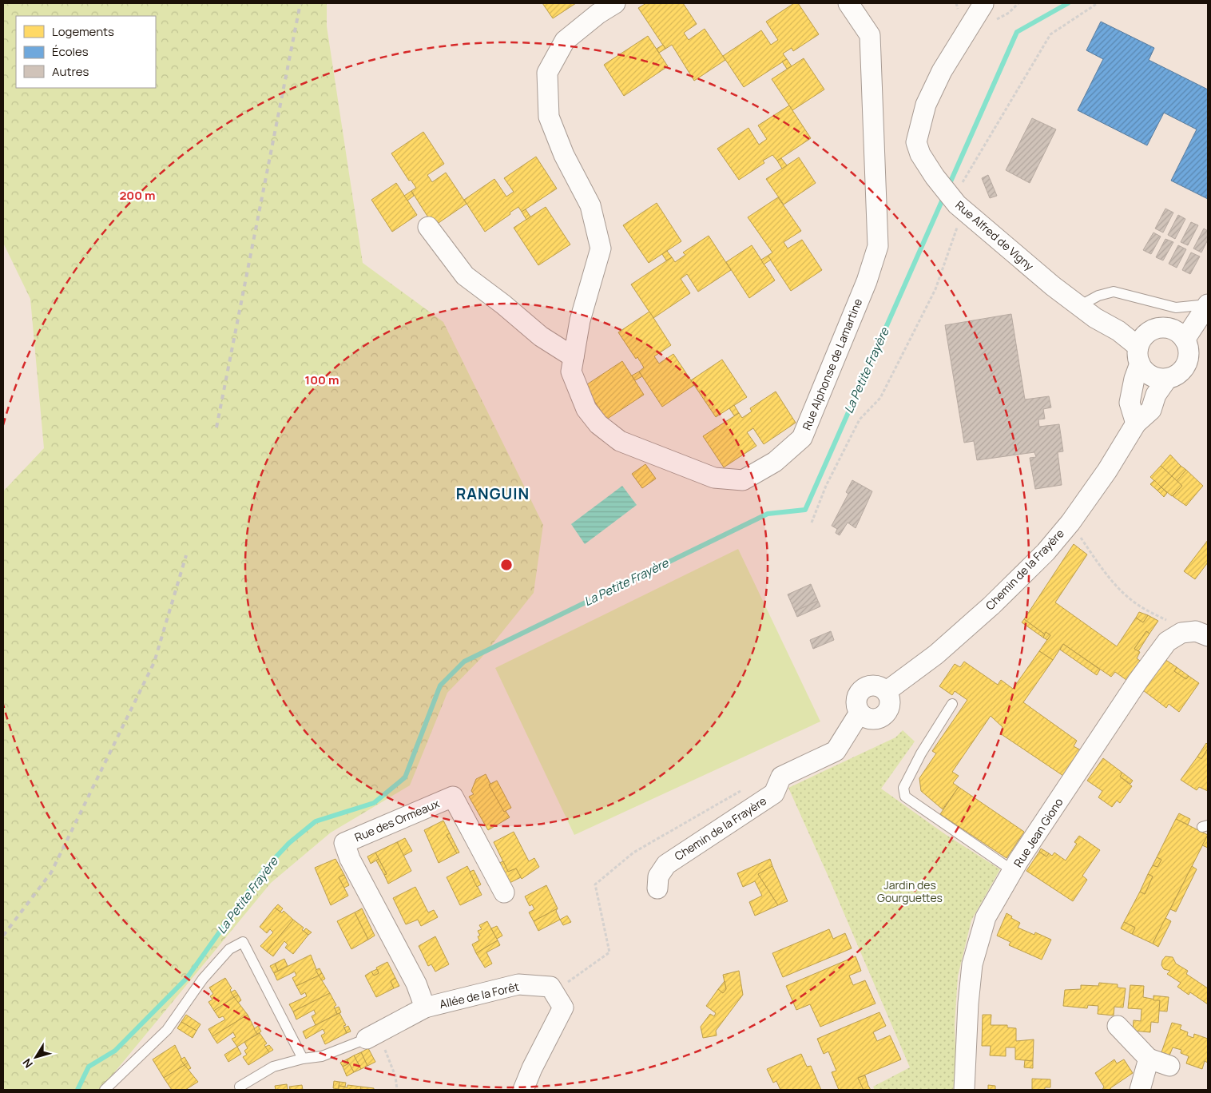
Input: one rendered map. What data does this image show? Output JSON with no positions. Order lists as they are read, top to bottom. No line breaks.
{"streets":{"street":["Rue Alfred de Vigny","Rue Alphonse de Lamartine","Chemin de la Frayère","Rue des Ormeaux","Rue Jean Giono","Allée de la Forêt"]},"crossings":[["Rue Alfred de Vigny","Chemin de la Frayère"],["Rue des Ormeaux","Allée de la Forêt"]],"districts":["RANGUIN"],"water":["La Petite Frayère"],"parks":["Jardin des Gourguettes"],"legend":["Logements","Écoles","Autres"],"north":"bottom left","rings":["200 m","100 m"]}
